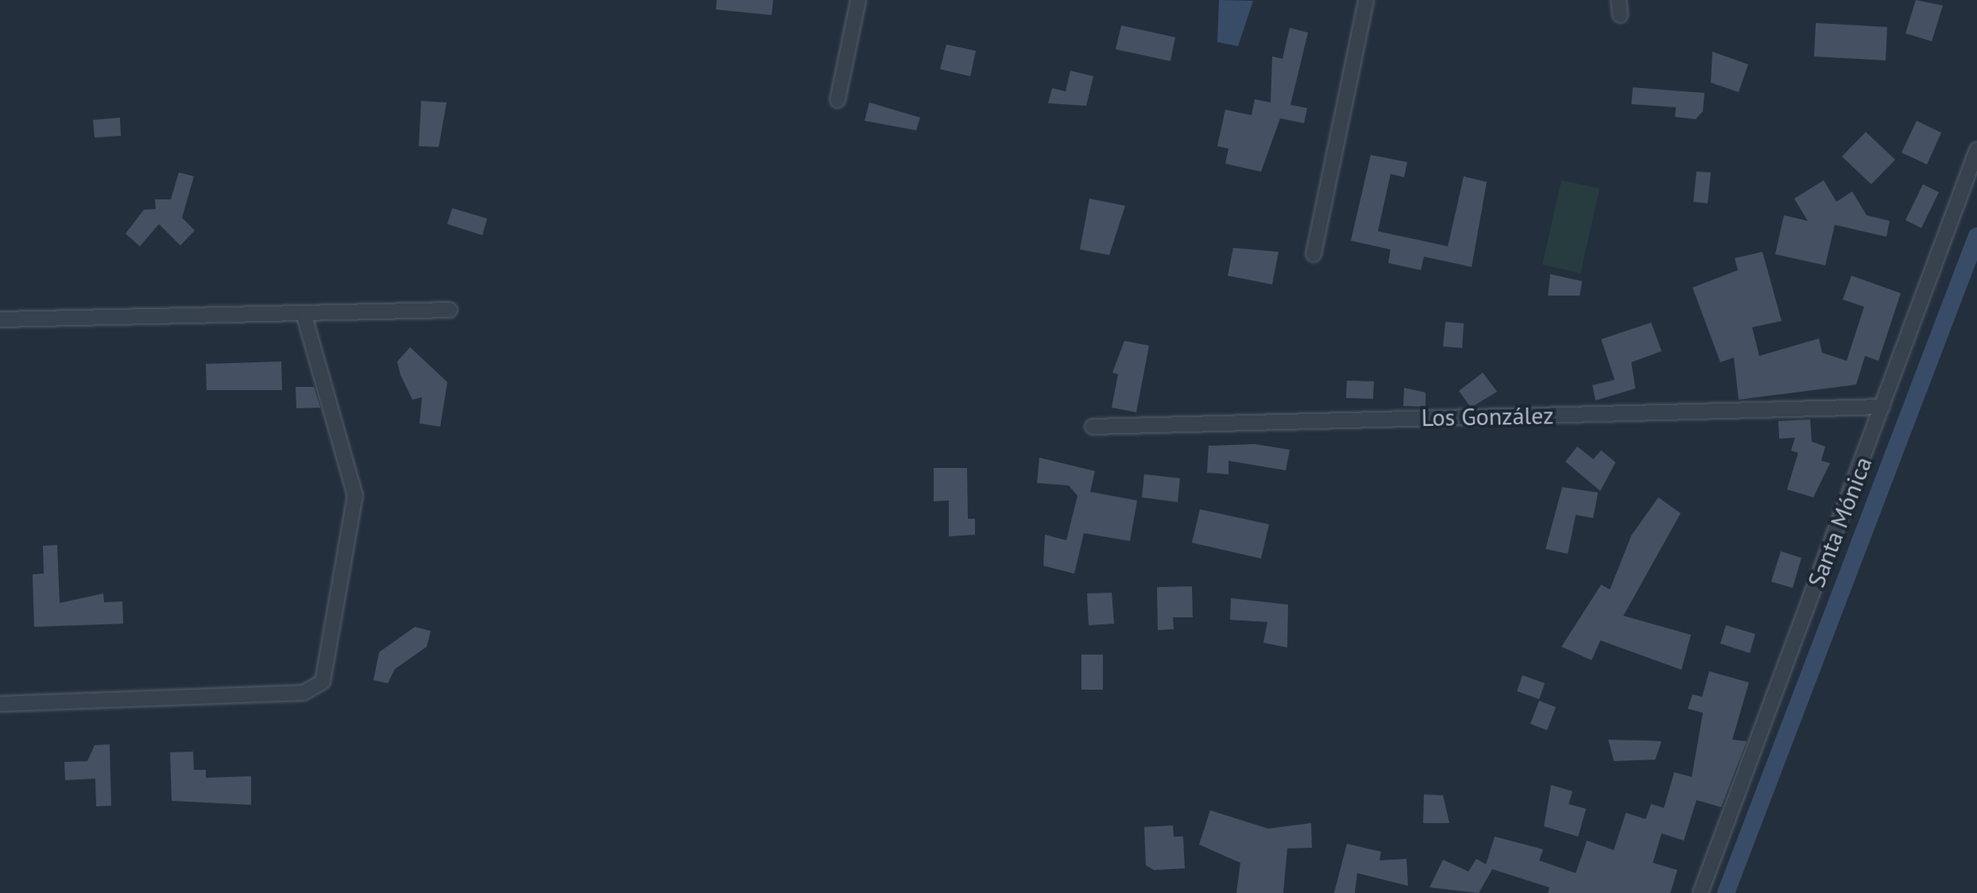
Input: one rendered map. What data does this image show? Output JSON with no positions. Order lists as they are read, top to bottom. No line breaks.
{"streets":{"street":["Los González","Santa Mónica"]},"crossings":[["Los González","Santa Mónica"]]}
